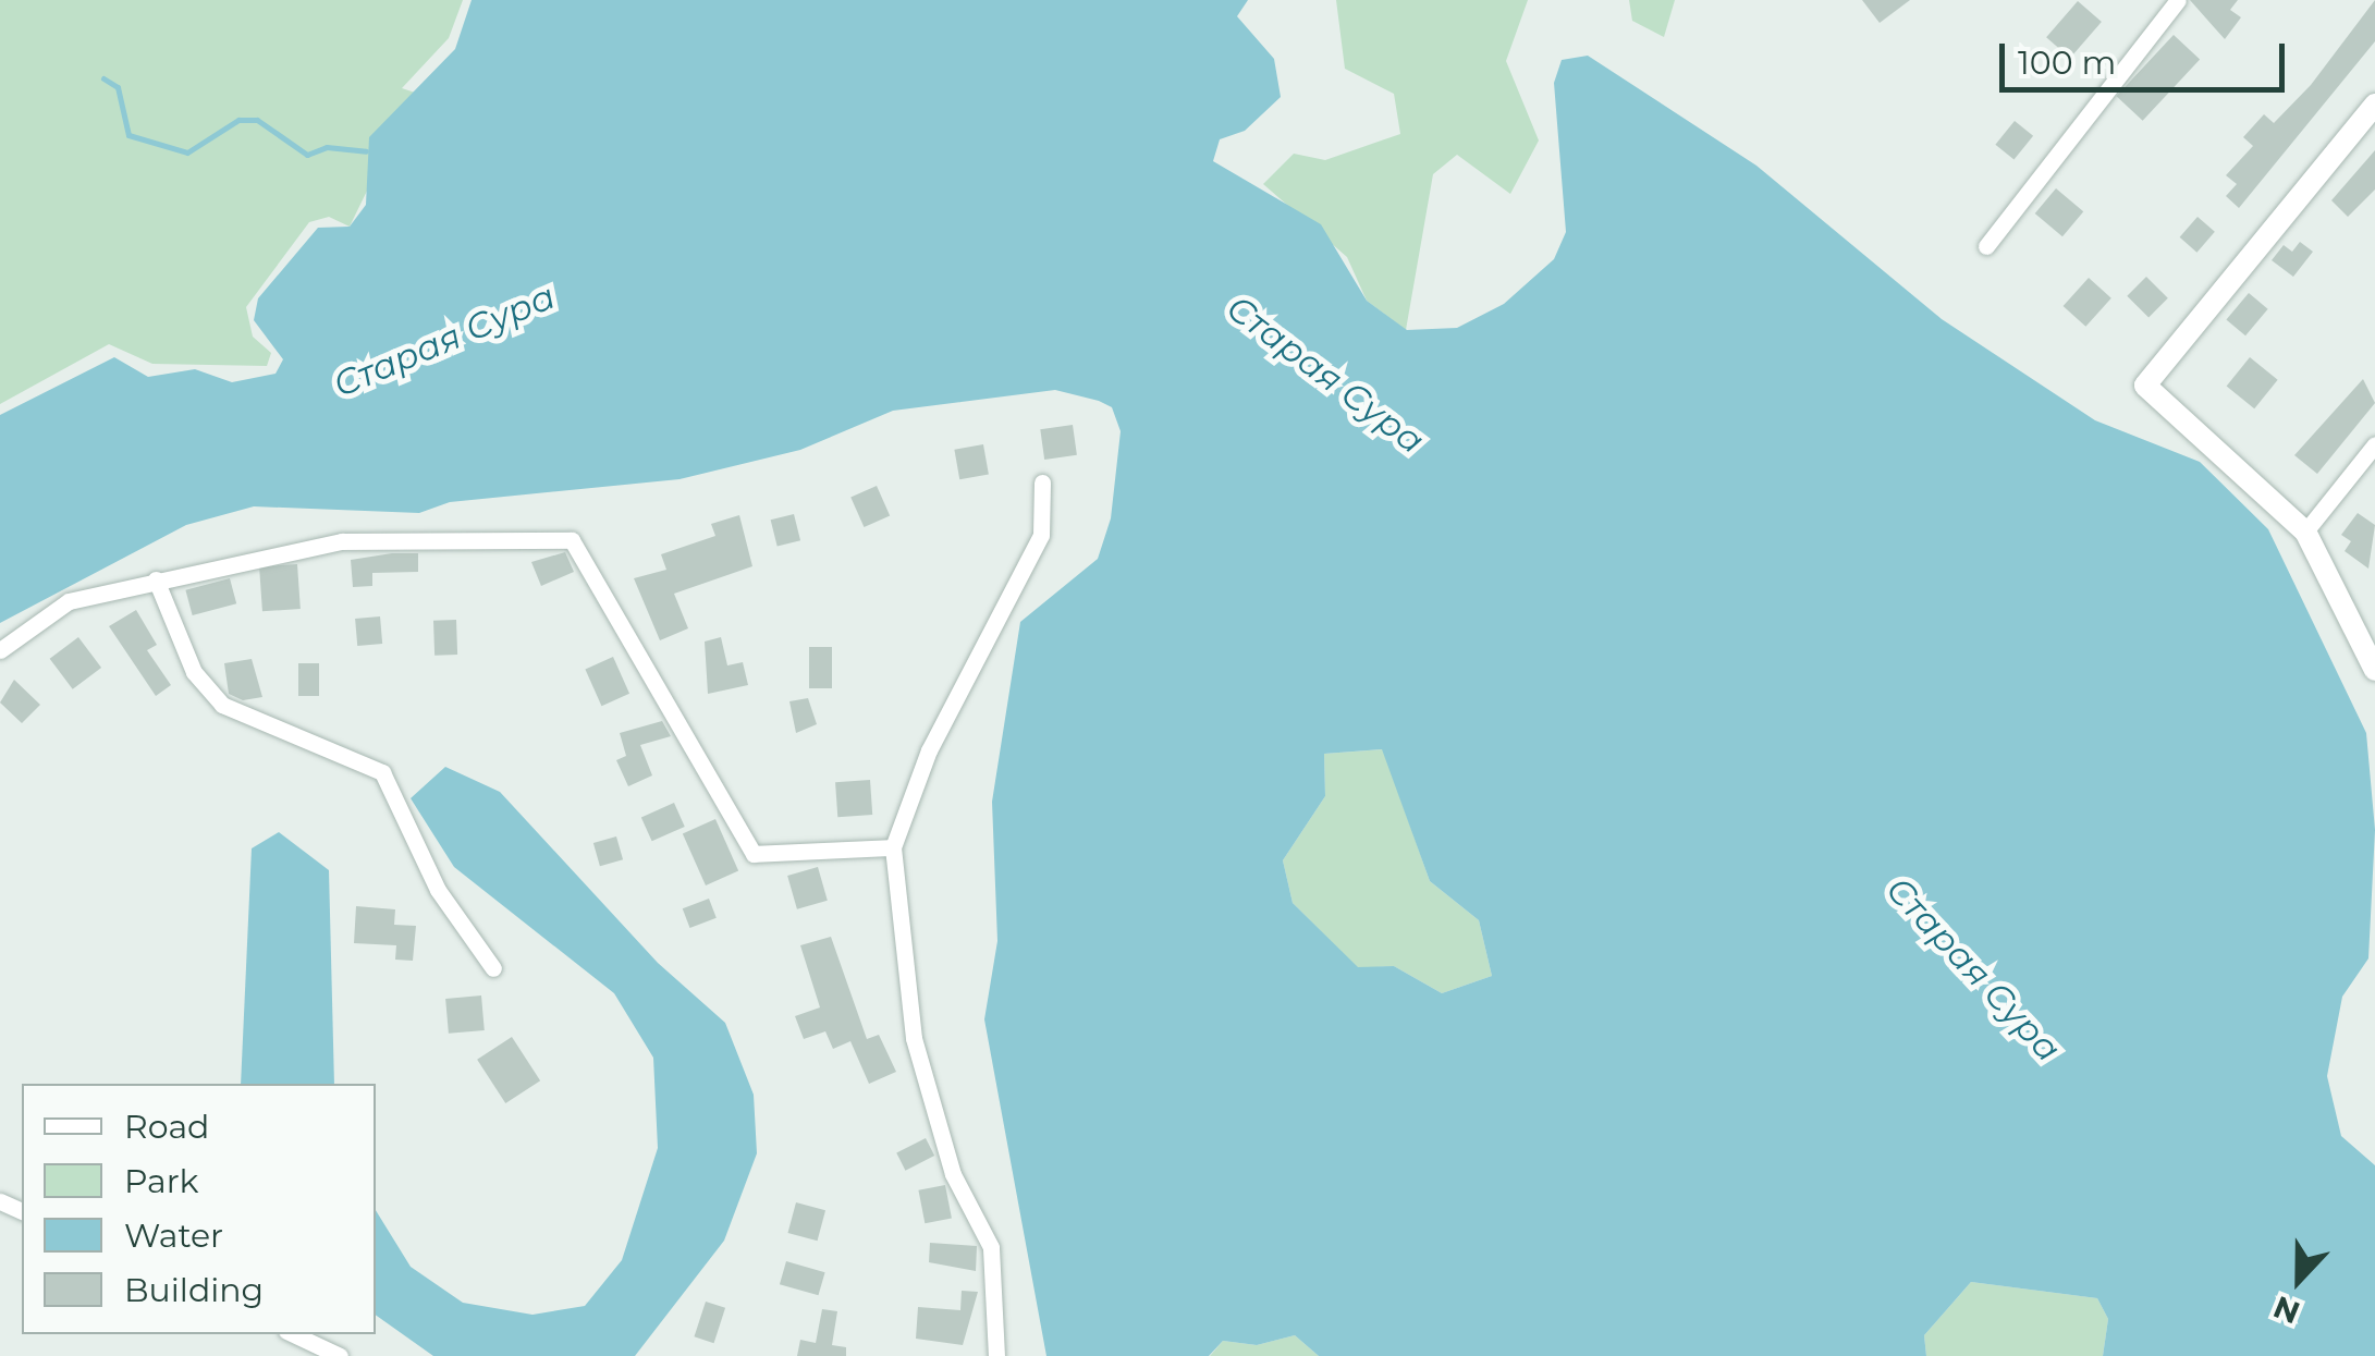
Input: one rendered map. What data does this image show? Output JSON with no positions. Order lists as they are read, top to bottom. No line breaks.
{"water":["Старая Сура"],"legend":["Road","Park","Water","Building"],"scale_bar":"100 m","north":"bottom"}
